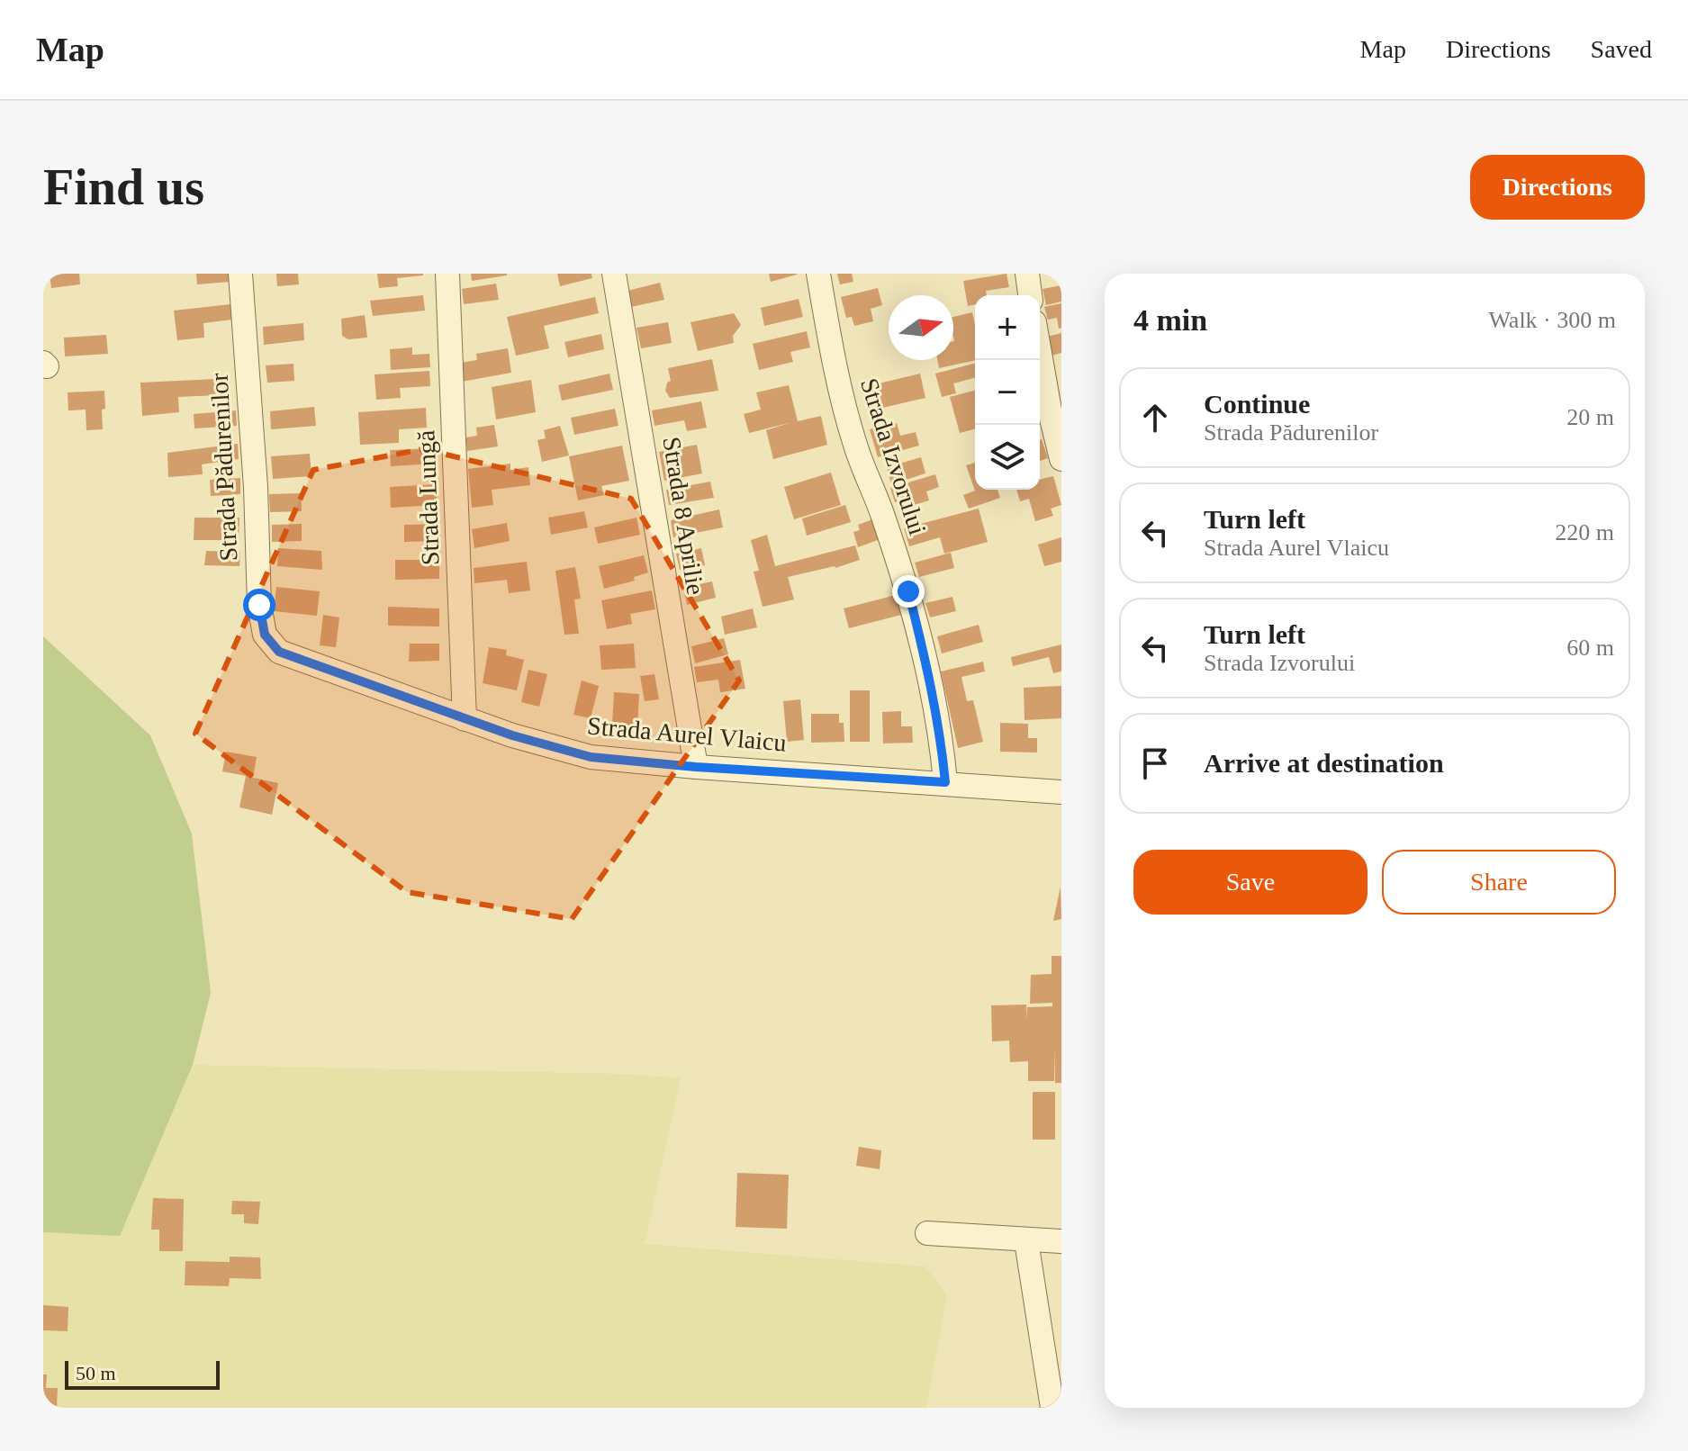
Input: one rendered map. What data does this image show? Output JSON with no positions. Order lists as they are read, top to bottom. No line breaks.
{"streets":{"street":["Strada Izvorului","Strada Pădurenilor","Strada Lungă","Strada 8 Aprilie","Strada Aurel Vlaicu"]},"crossings":[["Strada Izvorului","Strada Aurel Vlaicu"],["Strada Pădurenilor","Strada Aurel Vlaicu"],["Strada Lungă","Strada Aurel Vlaicu"],["Strada 8 Aprilie","Strada Aurel Vlaicu"]],"scale_bar":"50 m","north":"right","page":{"header":"Map","nav":["Map","Directions","Saved"],"buttons":["Directions",["Save","Share"]],"title":"Find us","heading":["4 min","Walk · 300 m"],"map_buttons":["+","−"],"list":[["Continue","Strada Pădurenilor","20 m"],["Turn left","Strada Aurel Vlaicu","220 m"],["Turn left","Strada Izvorului","60 m"],"Arrive at destination"],"scale":"50 m"}}
